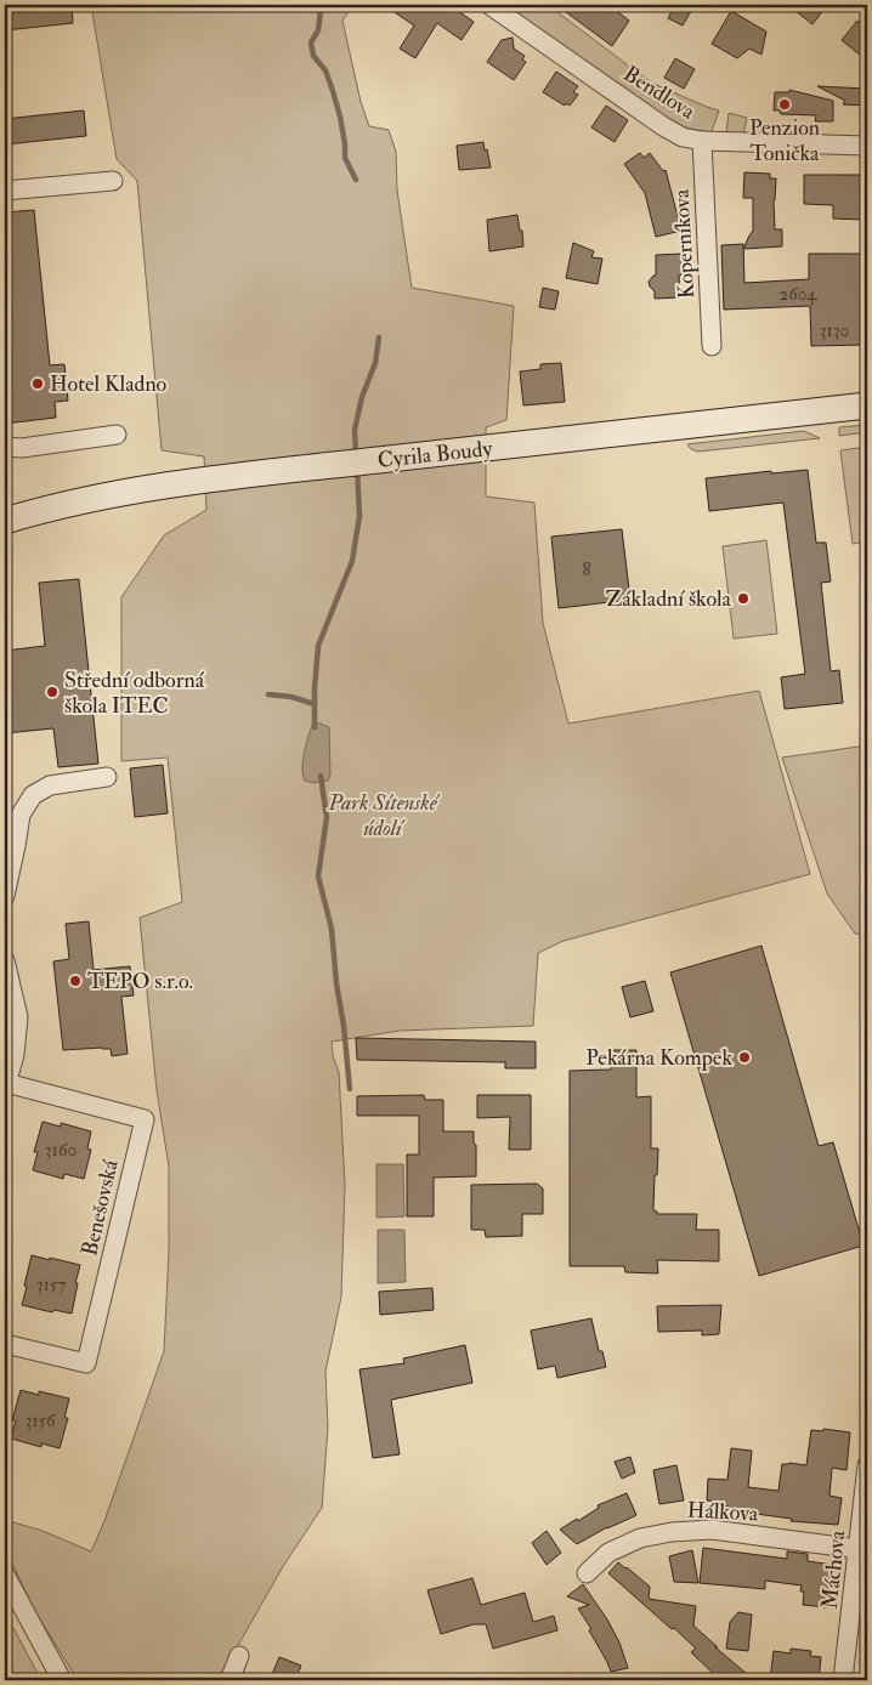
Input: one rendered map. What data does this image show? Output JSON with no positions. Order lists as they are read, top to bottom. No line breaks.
{"streets":{"street":["Bendlova","Koperníkova","Cyrila Boudy","Benešovská","Hálkova","Máchova"]},"crossings":[["Bendlova","Koperníkova"],["Hálkova","Máchova"]],"parks":["Park Sítenské údolí"],"places":["Penzion Tonička","Hotel Kladno","Základní škola","Střední odborná škola ITEC","TEPO s.r.o.","Pekárna Kompek"],"house_numbers":["2604","3130","8","3160","3157","3156"]}
